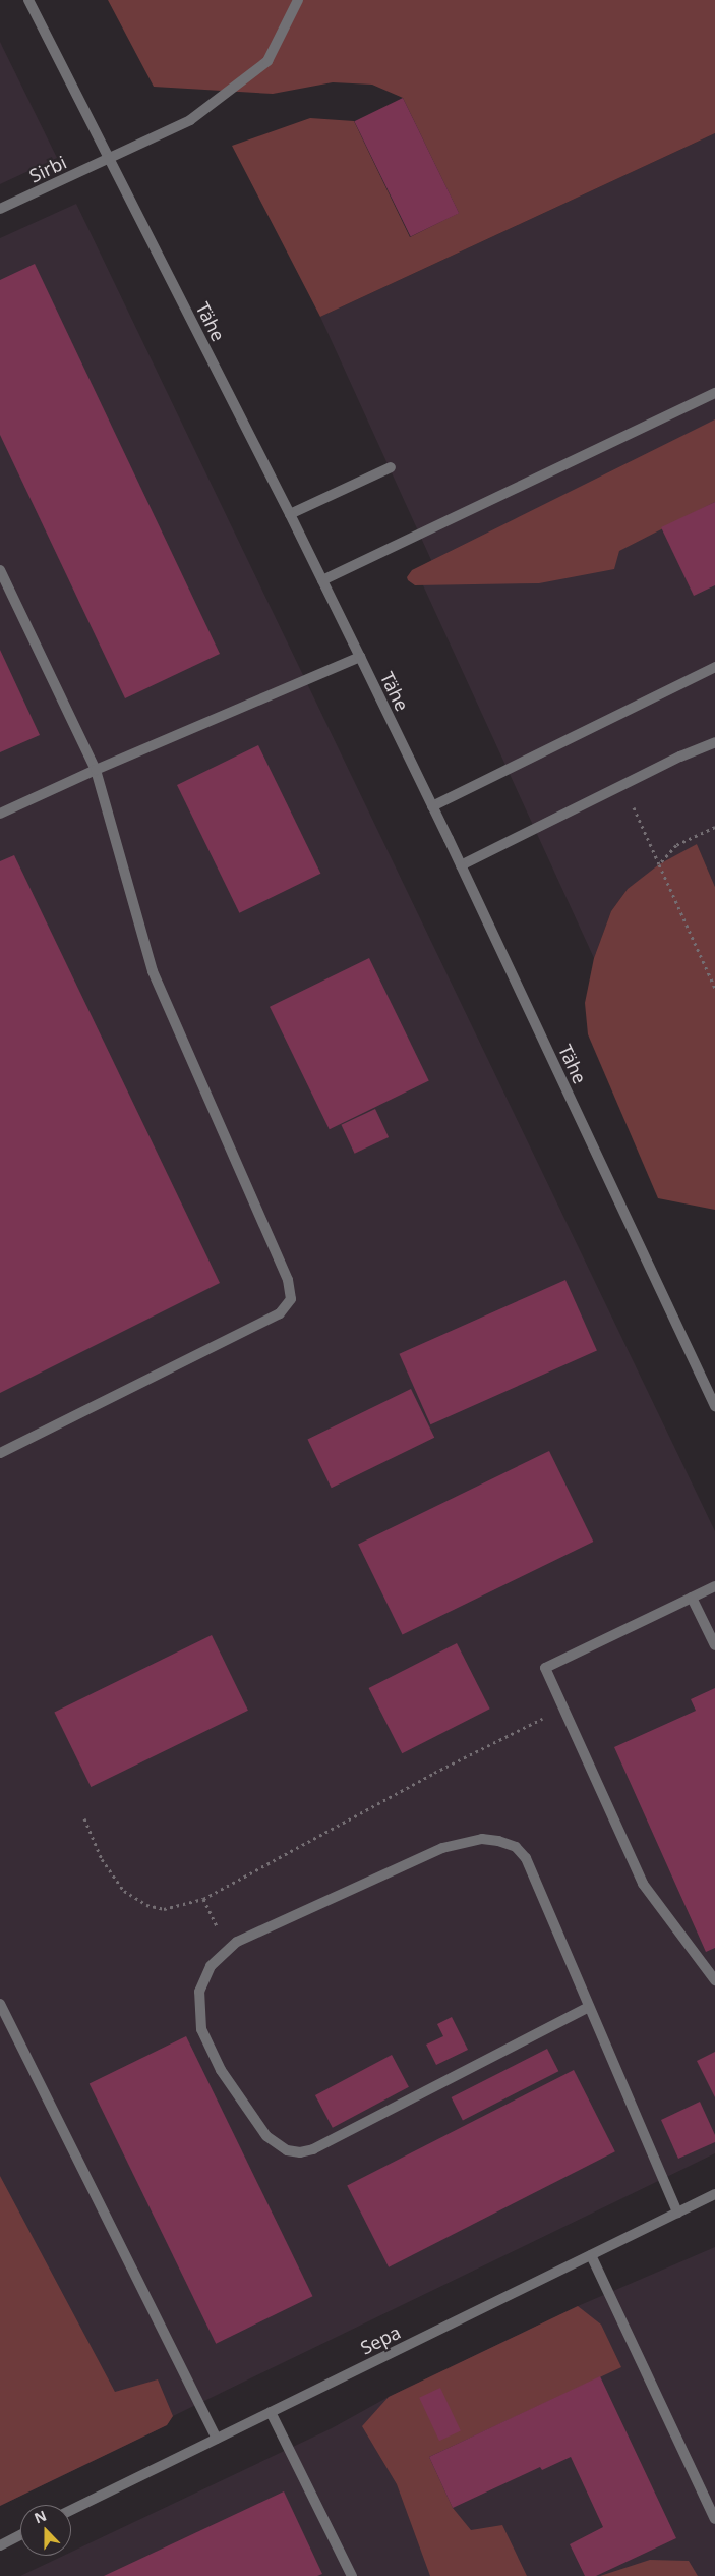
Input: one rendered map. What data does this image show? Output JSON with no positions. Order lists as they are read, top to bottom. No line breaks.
{"streets":{"street":["Sirbi","Tähe","Sepa"]},"crossings":[["Sirbi","Tähe"]],"north":"top"}
